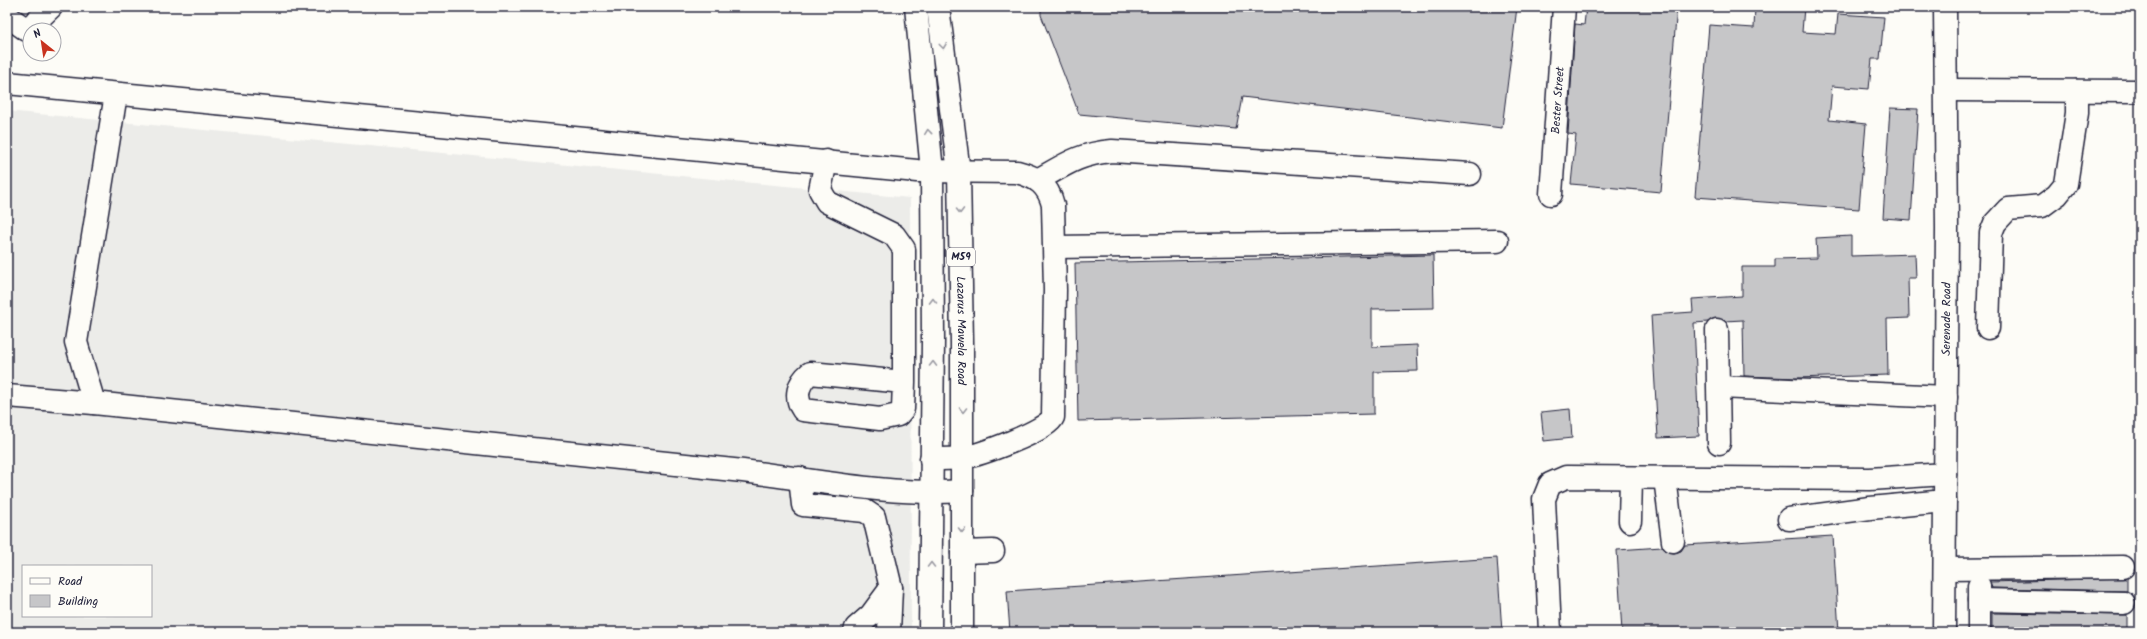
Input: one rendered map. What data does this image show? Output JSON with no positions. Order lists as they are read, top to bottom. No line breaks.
{"streets":{"street":["Bester Street","M59","Serenade Road","Lazarus Mawela Road"]},"legend":["Road","Building"],"north":"top left"}
